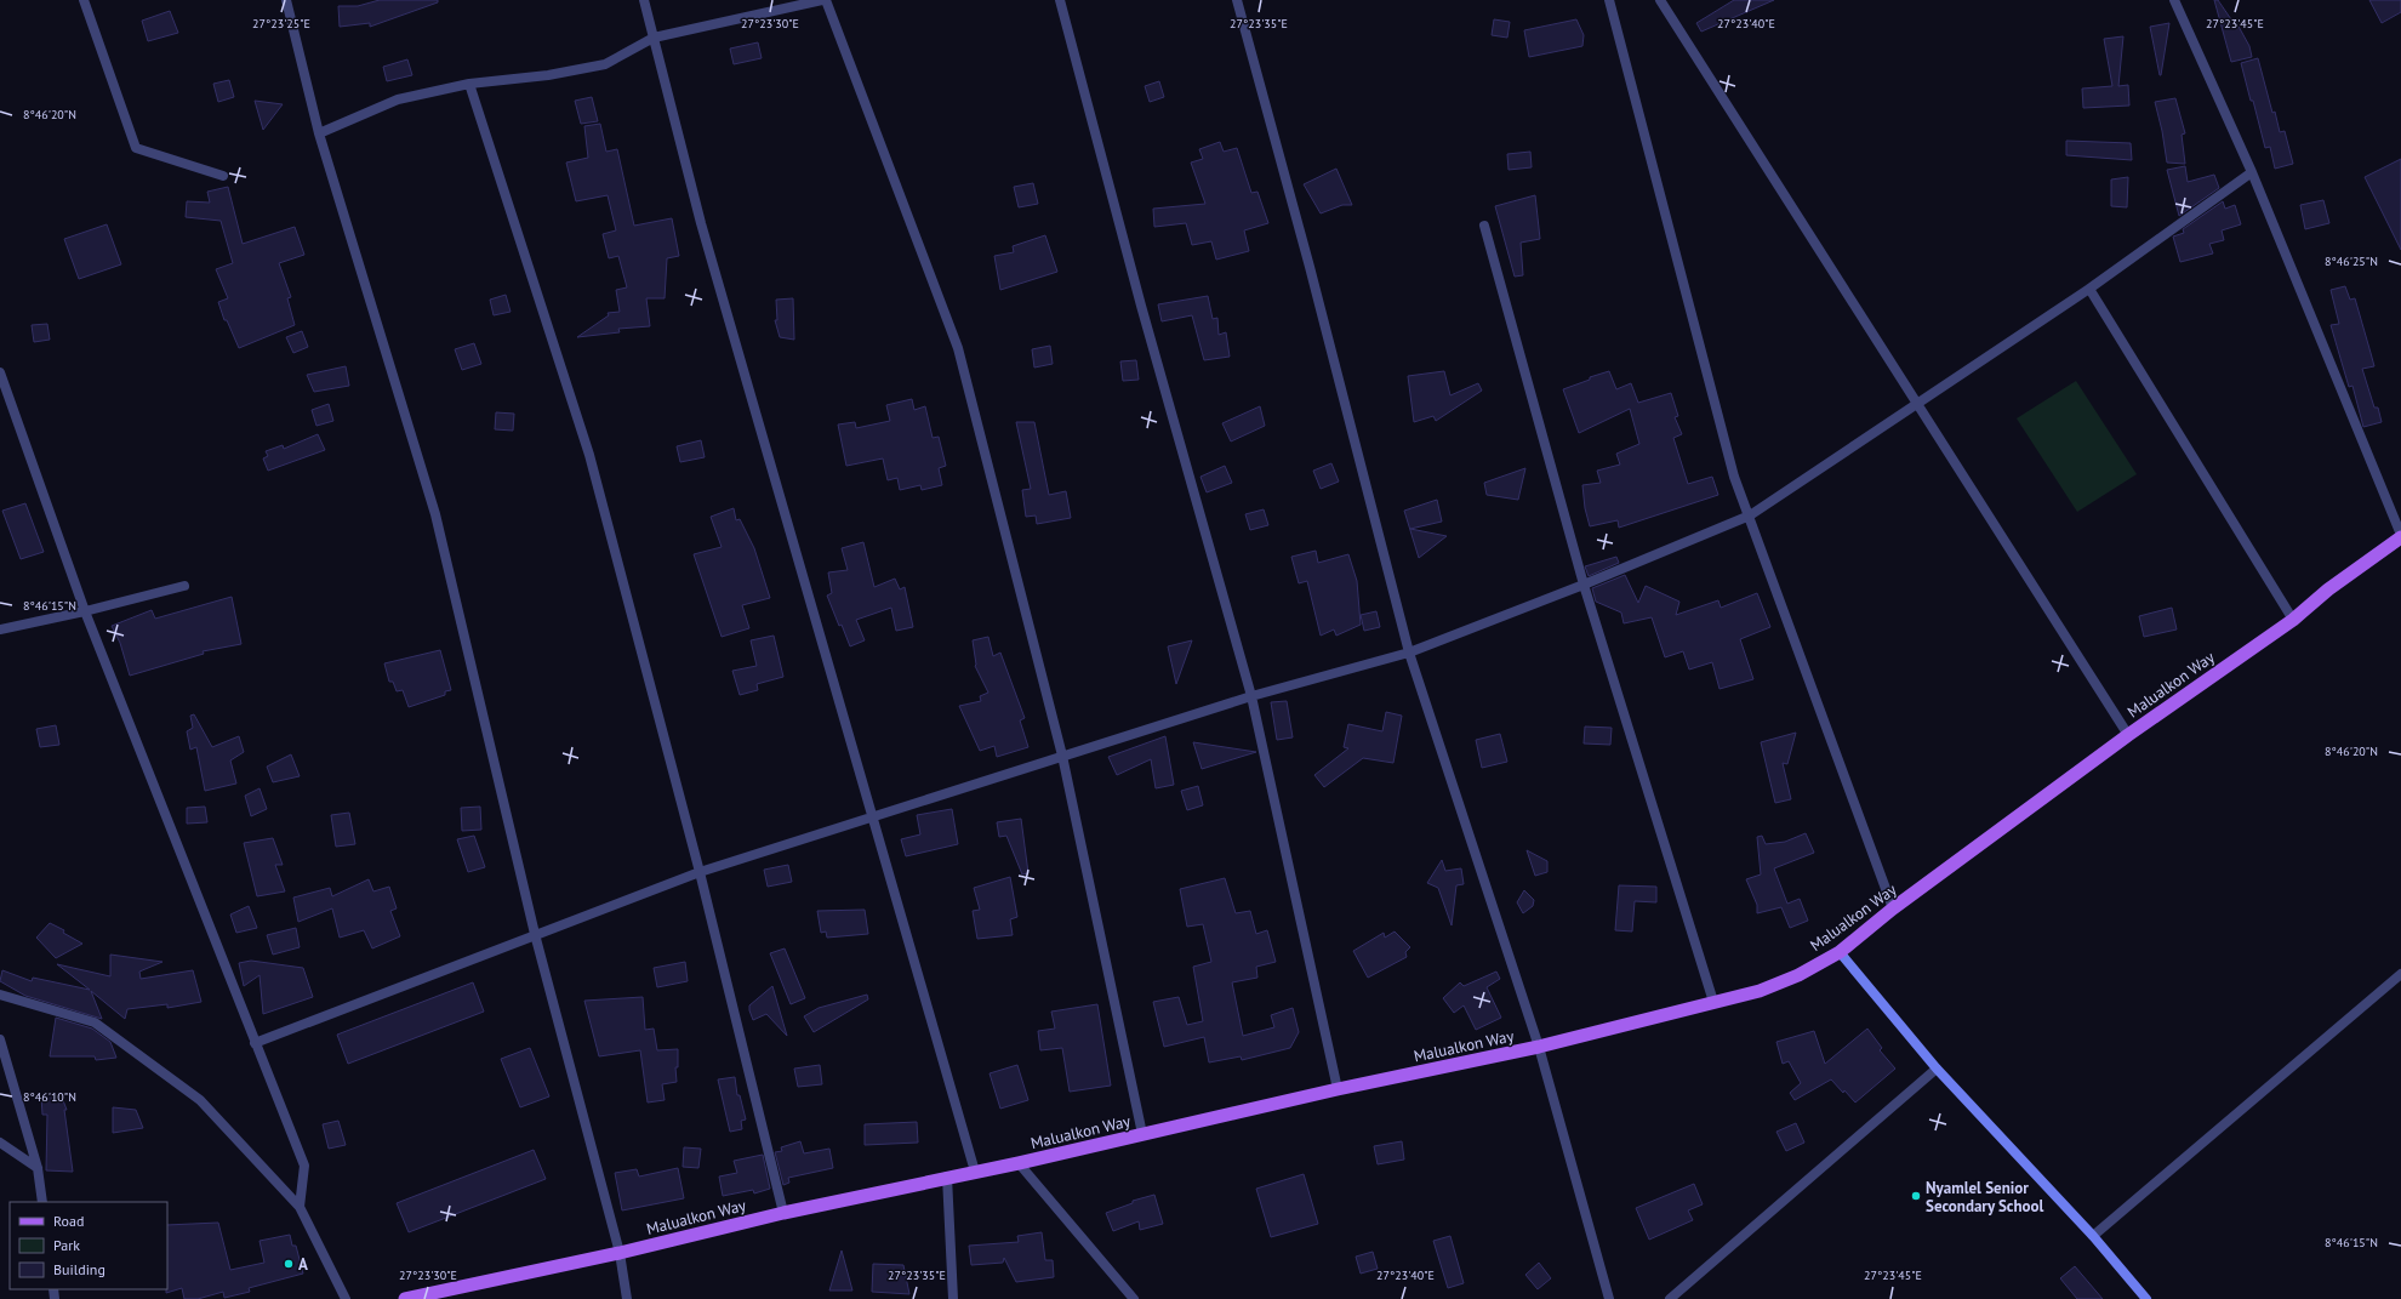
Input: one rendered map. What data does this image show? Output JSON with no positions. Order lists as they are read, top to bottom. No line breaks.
{"streets":{"main road":["Malualkon Way"]},"places":["Nyamlel Senior Secondary School","A"],"legend":["Road","Park","Building"],"coordinates":["27°23'25\"E","27°23'30\"E","27°23'35\"E","27°23'40\"E","27°23'45\"E","8°46'20\"N","8°46'25\"N","8°46'15\"N","8°46'10\"N"]}
